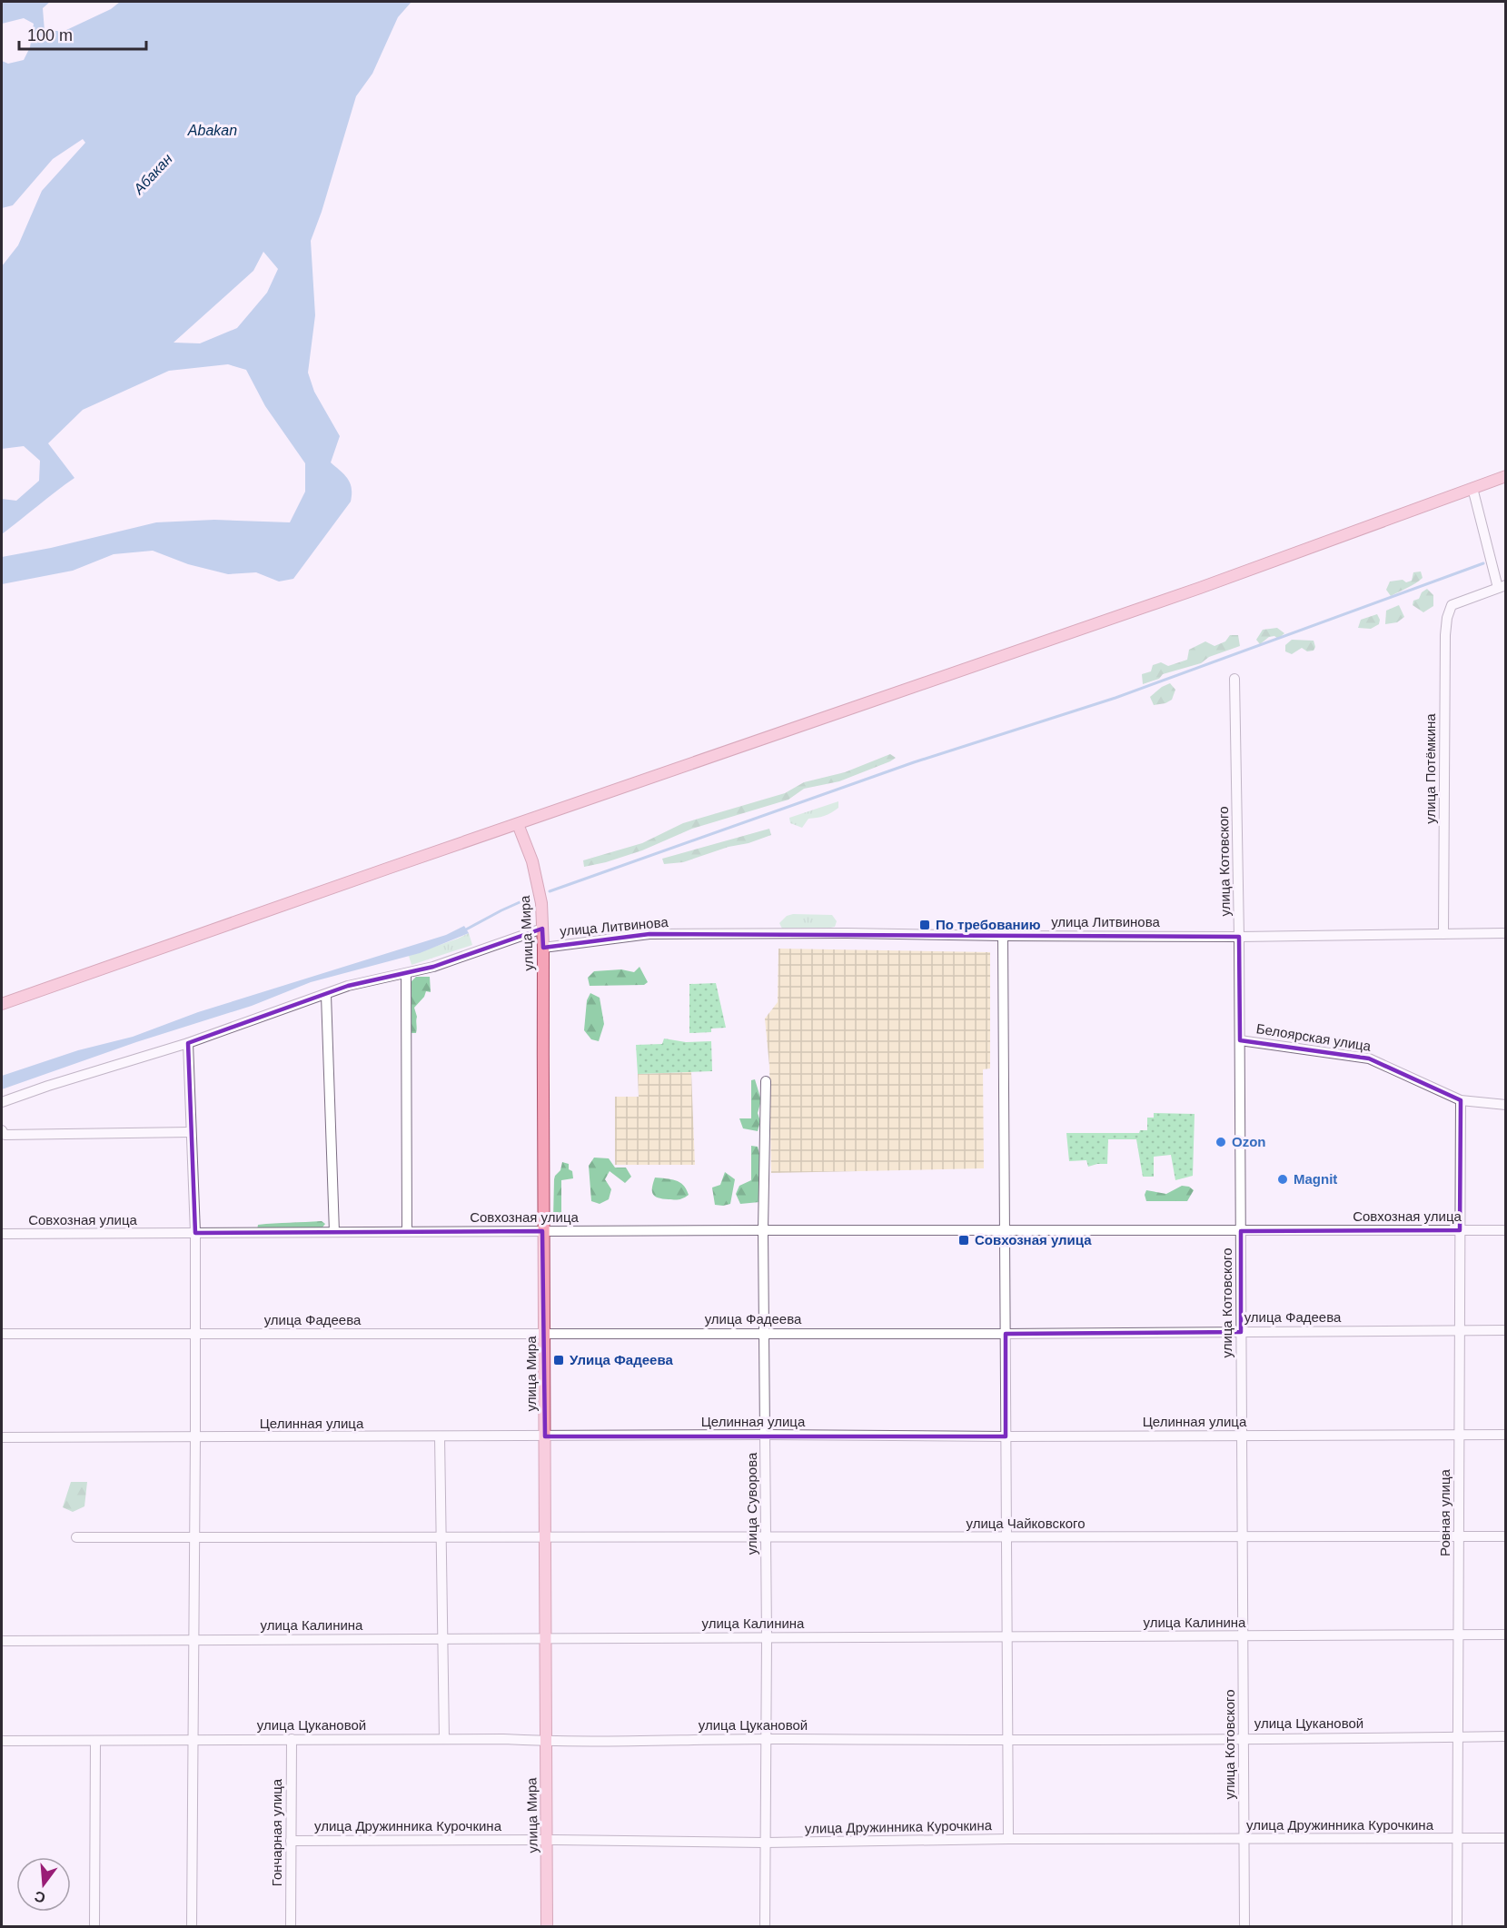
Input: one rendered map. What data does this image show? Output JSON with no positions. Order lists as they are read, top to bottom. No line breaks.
{"streets":{"main road":["улица Мира"],"street":["улица Потёмкина","улица Котовского","улица Литвинова","Белоярская улица","Совхозная улица","улица Фадеева","Целинная улица","улица Суворова","Ровная улица","улица Чайковского","улица Калинина","улица Цукановой","улица Дружинника Курочкина","Гончарная улица"]},"crossings":[["улица Потёмкина","улица Литвинова"],["улица Котовского","улица Литвинова"],["улица Котовского","Белоярская улица"],["улица Котовского","Совхозная улица"],["улица Котовского","улица Фадеева"],["улица Котовского","Целинная улица"],["улица Котовского","улица Чайковского"],["улица Котовского","улица Калинина"],["улица Котовского","улица Цукановой"],["улица Котовского","улица Дружинника Курочкина"],["улица Литвинова","улица Мира"],["улица Мира","Совхозная улица"],["улица Мира","улица Фадеева"],["улица Мира","Целинная улица"],["улица Мира","улица Чайковского"],["улица Мира","улица Калинина"],["улица Мира","улица Цукановой"],["улица Мира","улица Дружинника Курочкина"],["Белоярская улица","Ровная улица"],["Совхозная улица","улица Суворова"],["Совхозная улица","Ровная улица"],["улица Фадеева","улица Суворова"],["улица Фадеева","Ровная улица"],["Целинная улица","улица Суворова"],["Целинная улица","Ровная улица"],["улица Суворова","улица Чайковского"],["улица Суворова","улица Калинина"],["улица Суворова","улица Цукановой"],["улица Суворова","улица Дружинника Курочкина"],["Ровная улица","улица Чайковского"],["Ровная улица","улица Калинина"],["Ровная улица","улица Цукановой"],["Ровная улица","улица Дружинника Курочкина"],["улица Цукановой","Гончарная улица"],["улица Дружинника Курочкина","Гончарная улица"]],"water":["Abakan","Абакан"],"places":{"transit":["По требованию","Совхозная улица","Улица Фадеева"],"other":["Ozon","Magnit"]},"scale_bar":"100 m","north":"bottom"}
